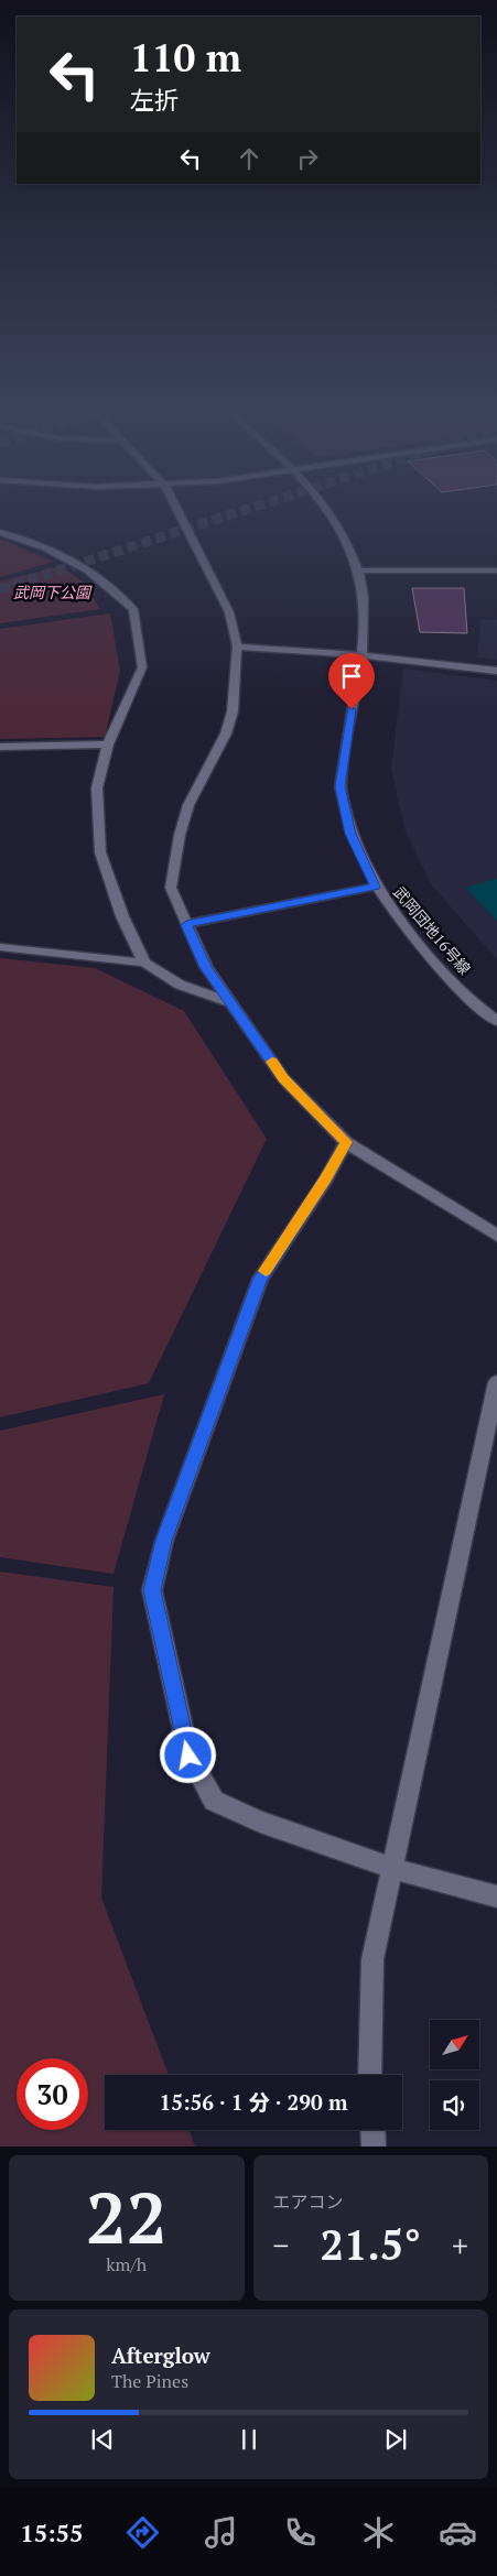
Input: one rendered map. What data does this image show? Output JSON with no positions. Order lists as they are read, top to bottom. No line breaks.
{"streets":{"street":["武岡団地16号線"]},"parks":["武岡下公園"],"north":"top right","page":{"turn":["110 m","左折"],"limit":"30","trip":"15:56 · 1 分 · 290 m","tile":[["22","km/h"],"エアコン"],"heat":["−","21.5°","+"],"song":["Afterglow","The Pines"],"tabs":"15:55"}}
